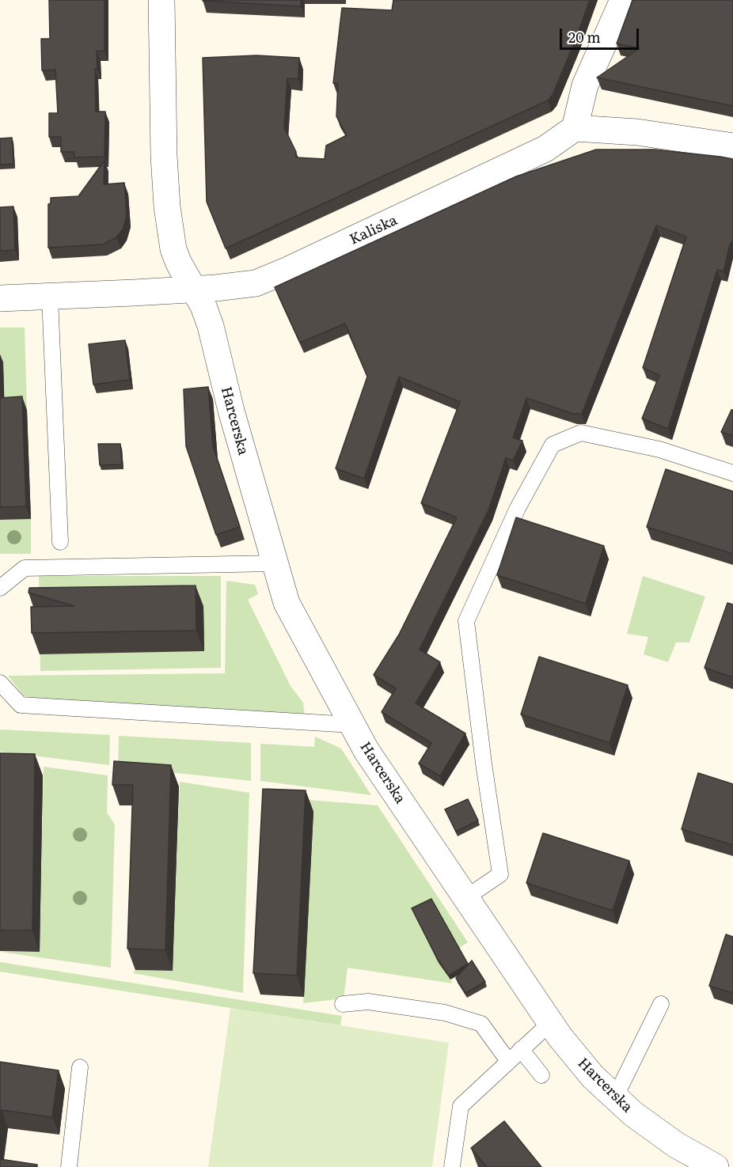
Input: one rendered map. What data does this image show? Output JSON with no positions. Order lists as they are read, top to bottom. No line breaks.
{"streets":{"street":["Kaliska","Harcerska"]},"crossings":[["Kaliska","Harcerska"]],"scale_bar":"20 m"}
